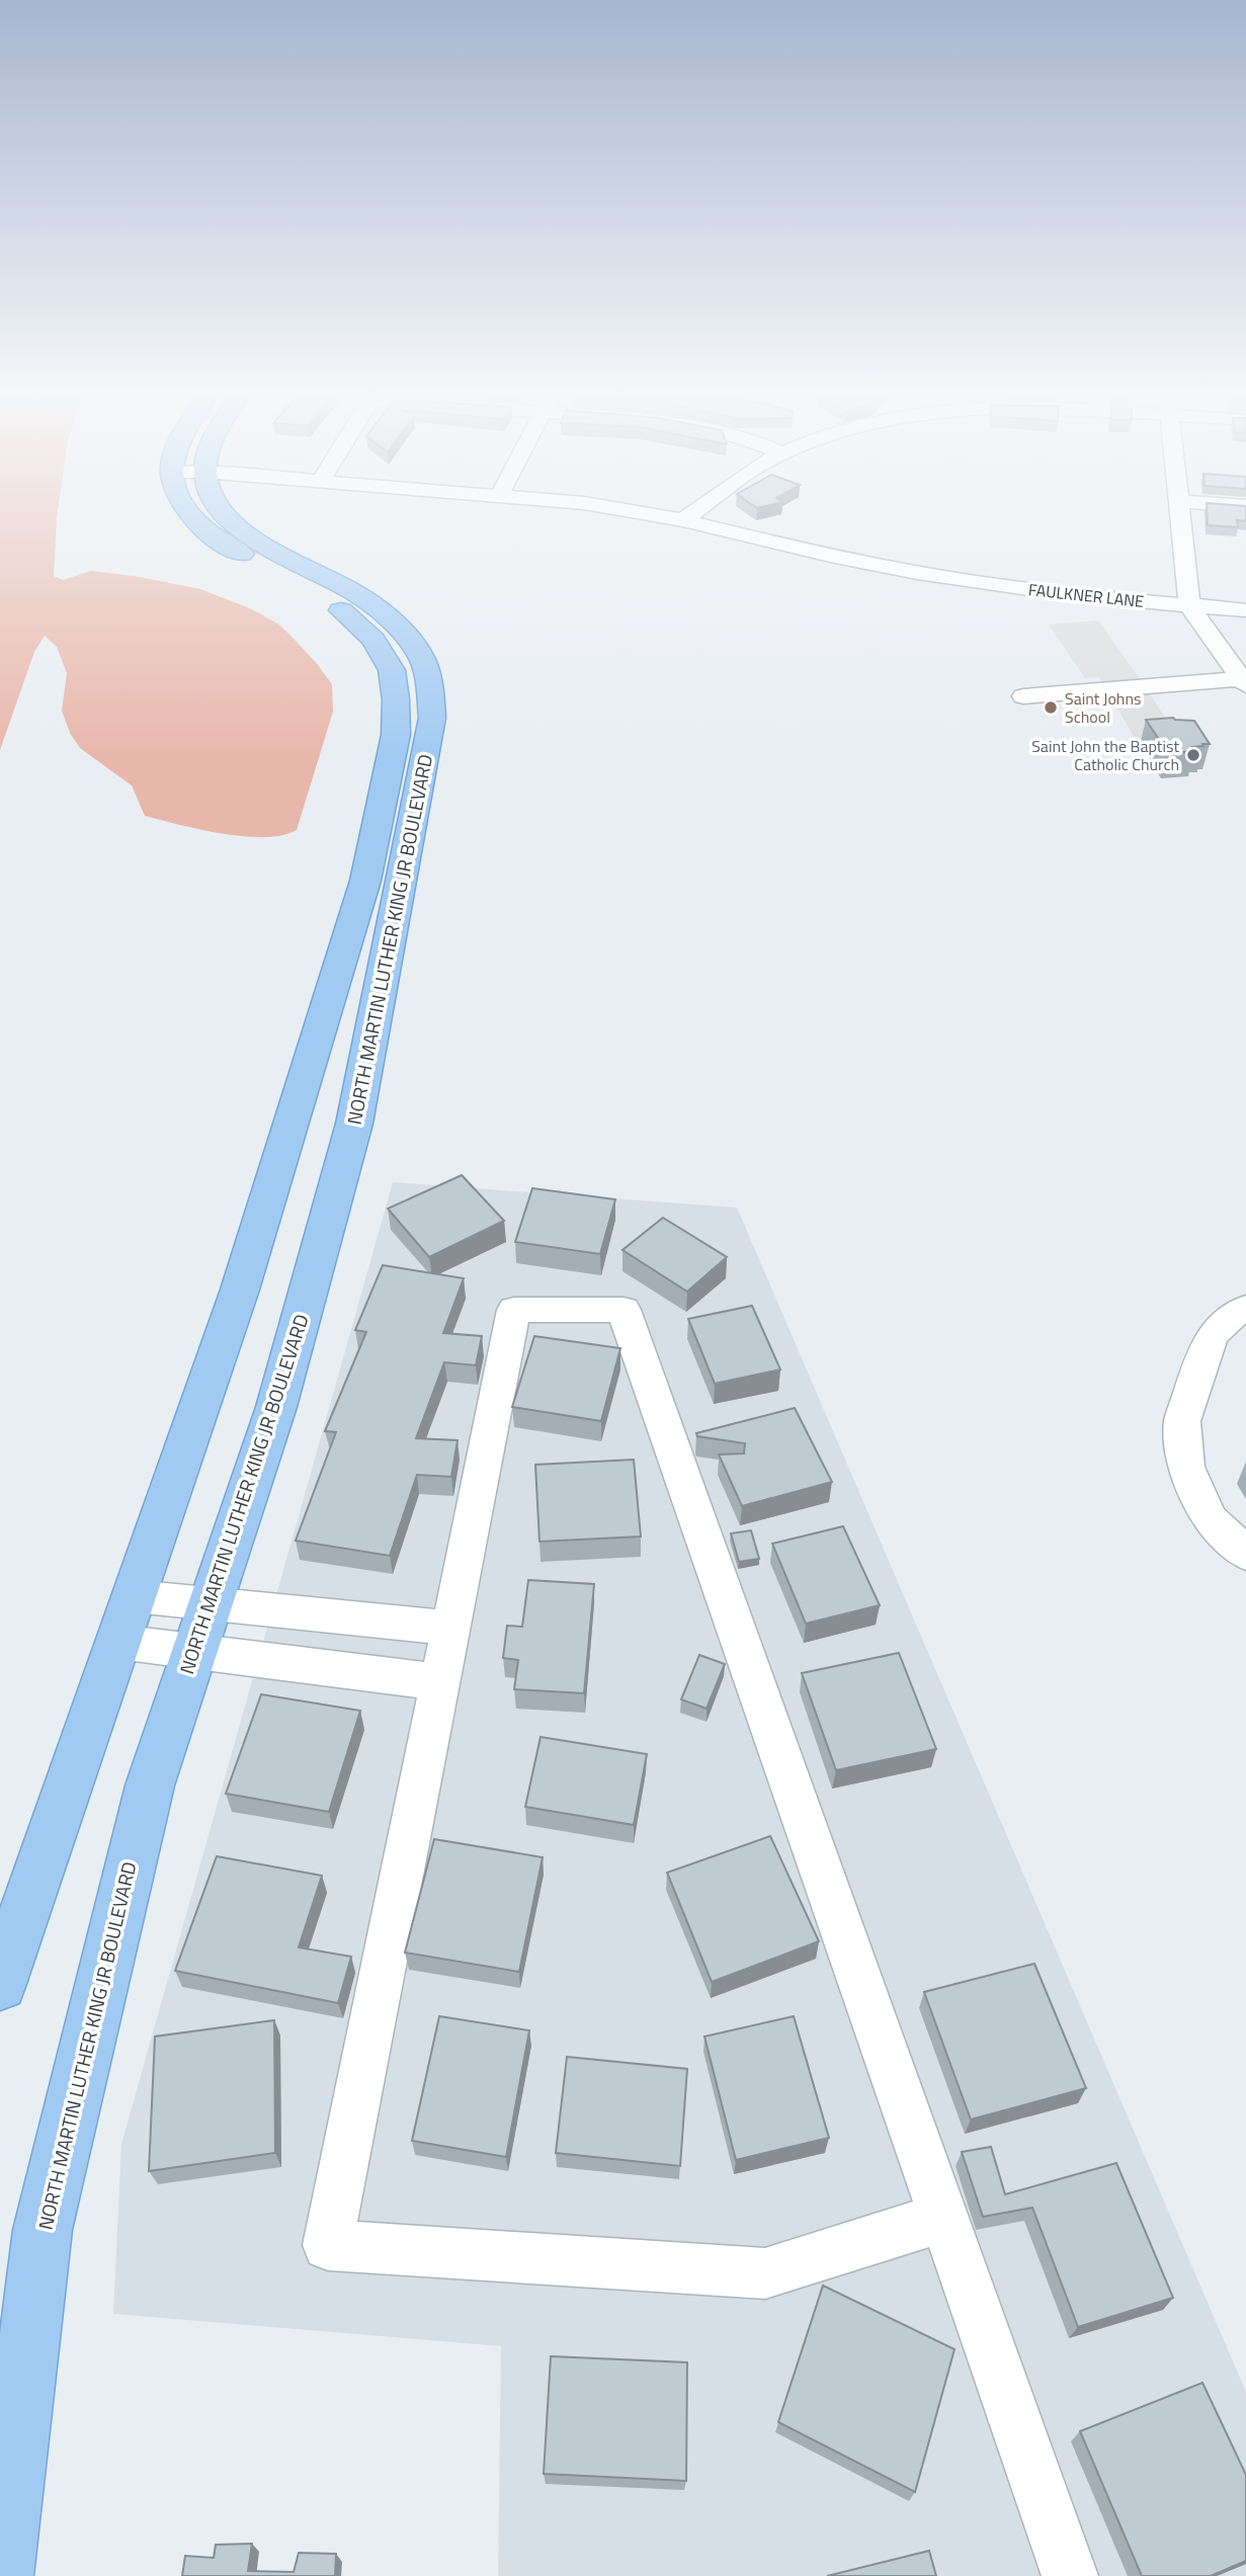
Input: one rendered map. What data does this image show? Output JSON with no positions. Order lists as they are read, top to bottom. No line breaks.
{"streets":{"main road":["NORTH MARTIN LUTHER KING JR BOULEVARD"],"street":["FAULKNER LANE"]},"places":["Saint Johns School","Saint John the Baptist Catholic Church"]}
